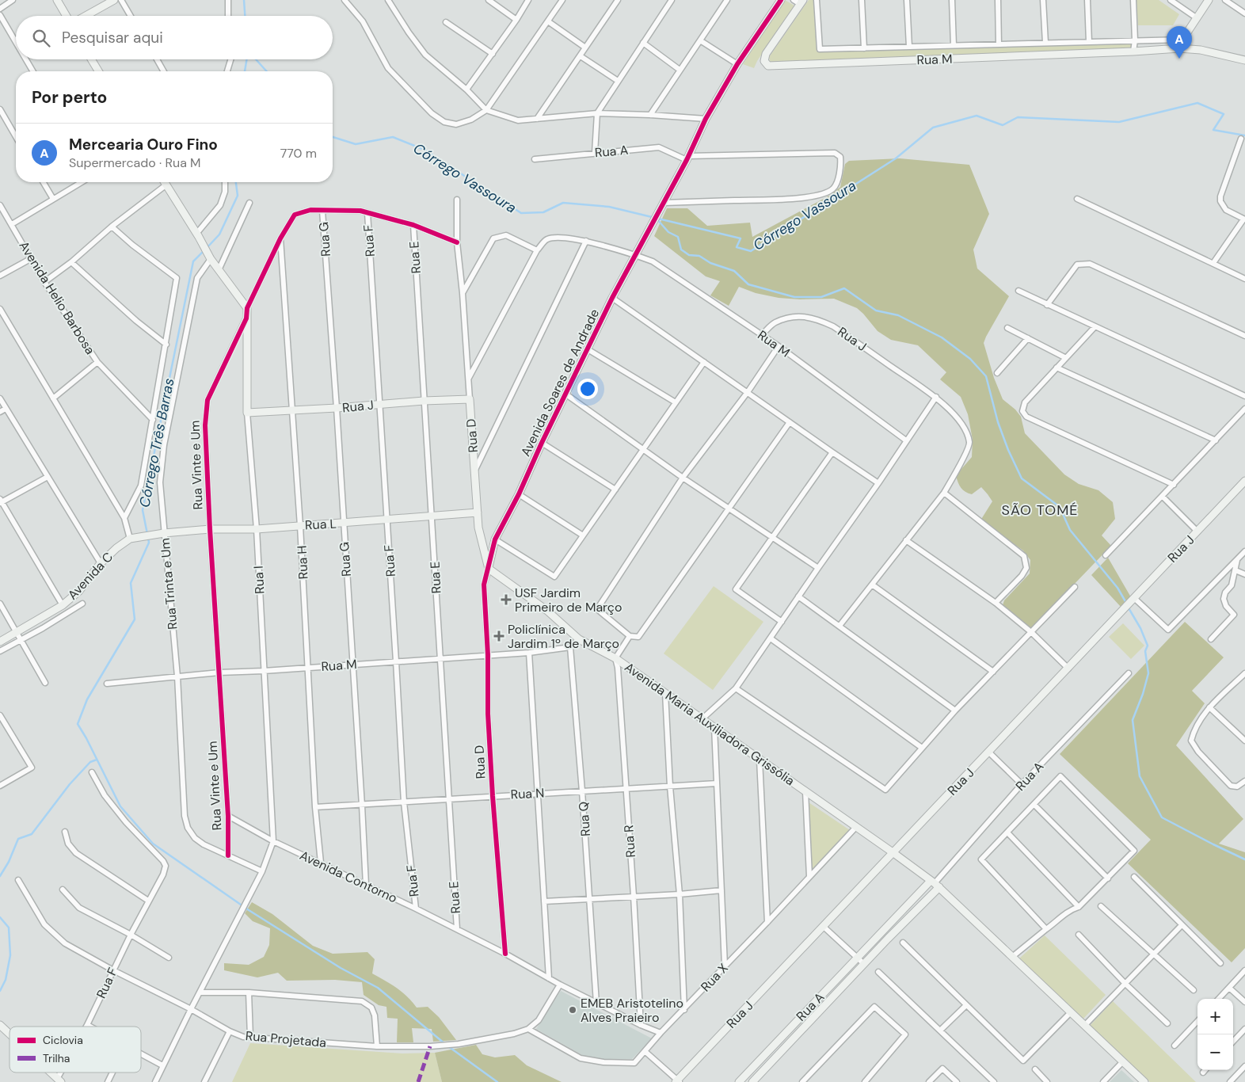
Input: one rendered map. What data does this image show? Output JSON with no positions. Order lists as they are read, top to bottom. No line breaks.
{"streets":{"street":["Rua M","Rua A","Rua G","Rua F","Rua E","Avenida Helio Barbosa","Rua J","Avenida Soares de Andrade","Rua D","Rua Vinte e Um","Rua L","Rua H","Avenida C","Rua I","Rua Trinta e Um","Avenida Maria Auxiliadora Grissólia","Rua N","Rua Q","Rua R","Avenida Contorno","Rua X","Rua Projetada"]},"crossings":[["Rua M","Rua G"],["Rua M","Rua F"],["Rua M","Rua E"],["Rua M","Rua J"],["Rua M","Avenida Soares de Andrade"],["Rua M","Rua D"],["Rua M","Rua Vinte e Um"],["Rua M","Rua H"],["Rua M","Rua I"],["Rua M","Rua Trinta e Um"],["Rua M","Rua Q"],["Rua A","Avenida Soares de Andrade"],["Rua A","Avenida Maria Auxiliadora Grissólia"],["Rua G","Rua J"],["Rua G","Rua Vinte e Um"],["Rua G","Rua L"],["Rua G","Rua N"],["Rua G","Avenida Contorno"],["Rua F","Rua J"],["Rua F","Rua Vinte e Um"],["Rua F","Rua L"],["Rua F","Rua N"],["Rua F","Avenida Contorno"],["Rua F","Rua Projetada"],["Rua E","Rua J"],["Rua E","Rua Vinte e Um"],["Rua E","Rua L"],["Rua E","Rua N"],["Rua E","Avenida Contorno"],["Rua J","Rua D"],["Rua J","Rua H"],["Rua J","Rua I"],["Rua J","Avenida Maria Auxiliadora Grissólia"],["Avenida Soares de Andrade","Rua D"],["Avenida Soares de Andrade","Avenida Maria Auxiliadora Grissólia"],["Rua D","Rua Vinte e Um"],["Rua D","Rua L"],["Rua D","Avenida Maria Auxiliadora Grissólia"],["Rua D","Rua N"],["Rua D","Avenida Contorno"],["Rua Vinte e Um","Rua L"],["Rua Vinte e Um","Rua H"],["Rua Vinte e Um","Rua I"],["Rua Vinte e Um","Rua Trinta e Um"],["Rua Vinte e Um","Avenida Contorno"],["Rua L","Rua H"],["Rua L","Avenida C"],["Rua L","Rua I"],["Rua L","Rua Trinta e Um"],["Rua H","Rua N"],["Rua H","Avenida Contorno"],["Avenida C","Rua Trinta e Um"],["Rua I","Avenida Contorno"],["Avenida Maria Auxiliadora Grissólia","Rua R"],["Avenida Maria Auxiliadora Grissólia","Rua X"],["Rua N","Rua Q"],["Rua N","Rua R"],["Rua Q","Avenida Contorno"],["Rua R","Avenida Contorno"],["Avenida Contorno","Rua X"],["Avenida Contorno","Rua Projetada"],["Rua X","Rua Projetada"]],"districts":["SÃO TOMÉ"],"water":["Córrego Vassoura","Córrego Três Barras"],"places":{"health":["USF Jardim Primeiro de Março","Policlínica Jardim 1º de Março"],"other":["EMEB Aristotelino Alves Praieiro"]},"legend":["Ciclovia","Trilha"],"page":{"search":"Pesquisar aqui","pins":"A","heading":"Por perto","list":[{"mark":"A","name":"Mercearia Ouro Fino","note":"Supermercado · Rua M","value":"770 m"}],"map_buttons":["+","−"]}}
